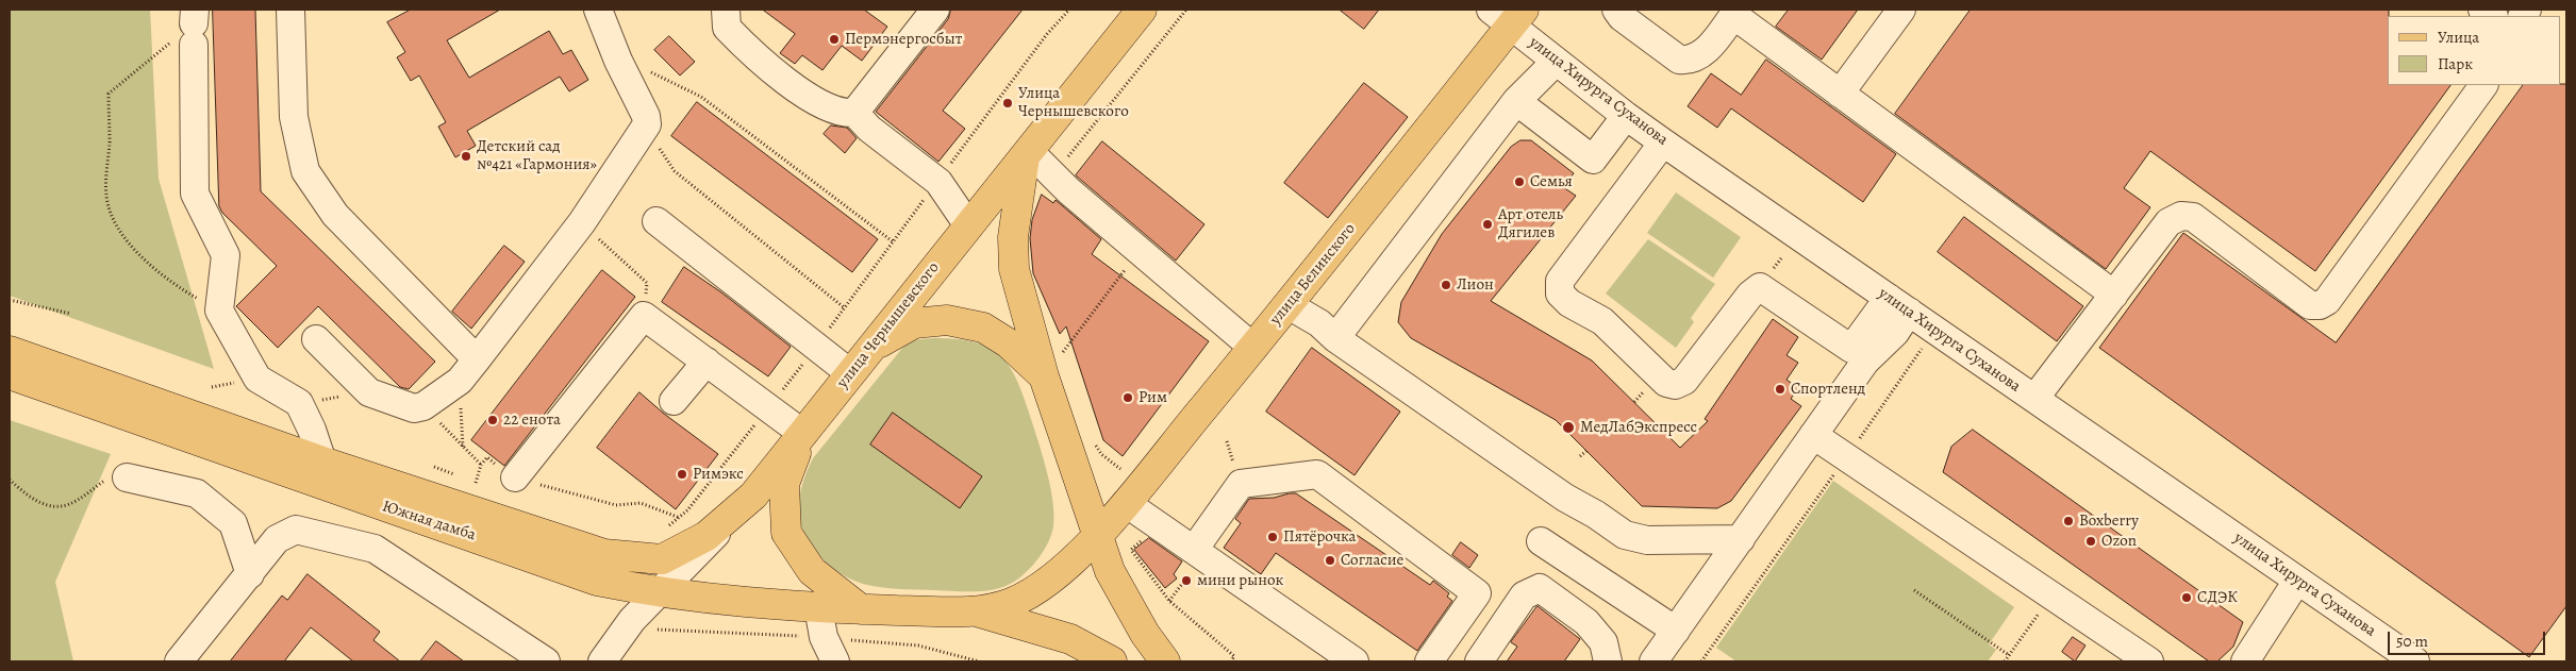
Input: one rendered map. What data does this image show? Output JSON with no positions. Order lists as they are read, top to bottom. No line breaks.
{"streets":{"main road":["улица Белинского","улица Чернышевского","Южная дамба"],"street":["улица Хирурга Суханова"]},"crossings":[["улица Хирурга Суханова","улица Белинского"],["улица Белинского","Южная дамба"],["улица Чернышевского","Южная дамба"]],"places":["Пермэнергосбыт","Улица Чернышевского","Детский сад №421 «Гармония»","Семья","Арт отель Дягилев","Лион","Спортленд","Рим","22 енота","МедЛабЭкспресс","Римэкс","Boxberry","Пятёрочка","Ozon","Согласие","мини рынок","СДЭК"],"legend":["Улица","Парк"],"scale_bar":"50 m"}
